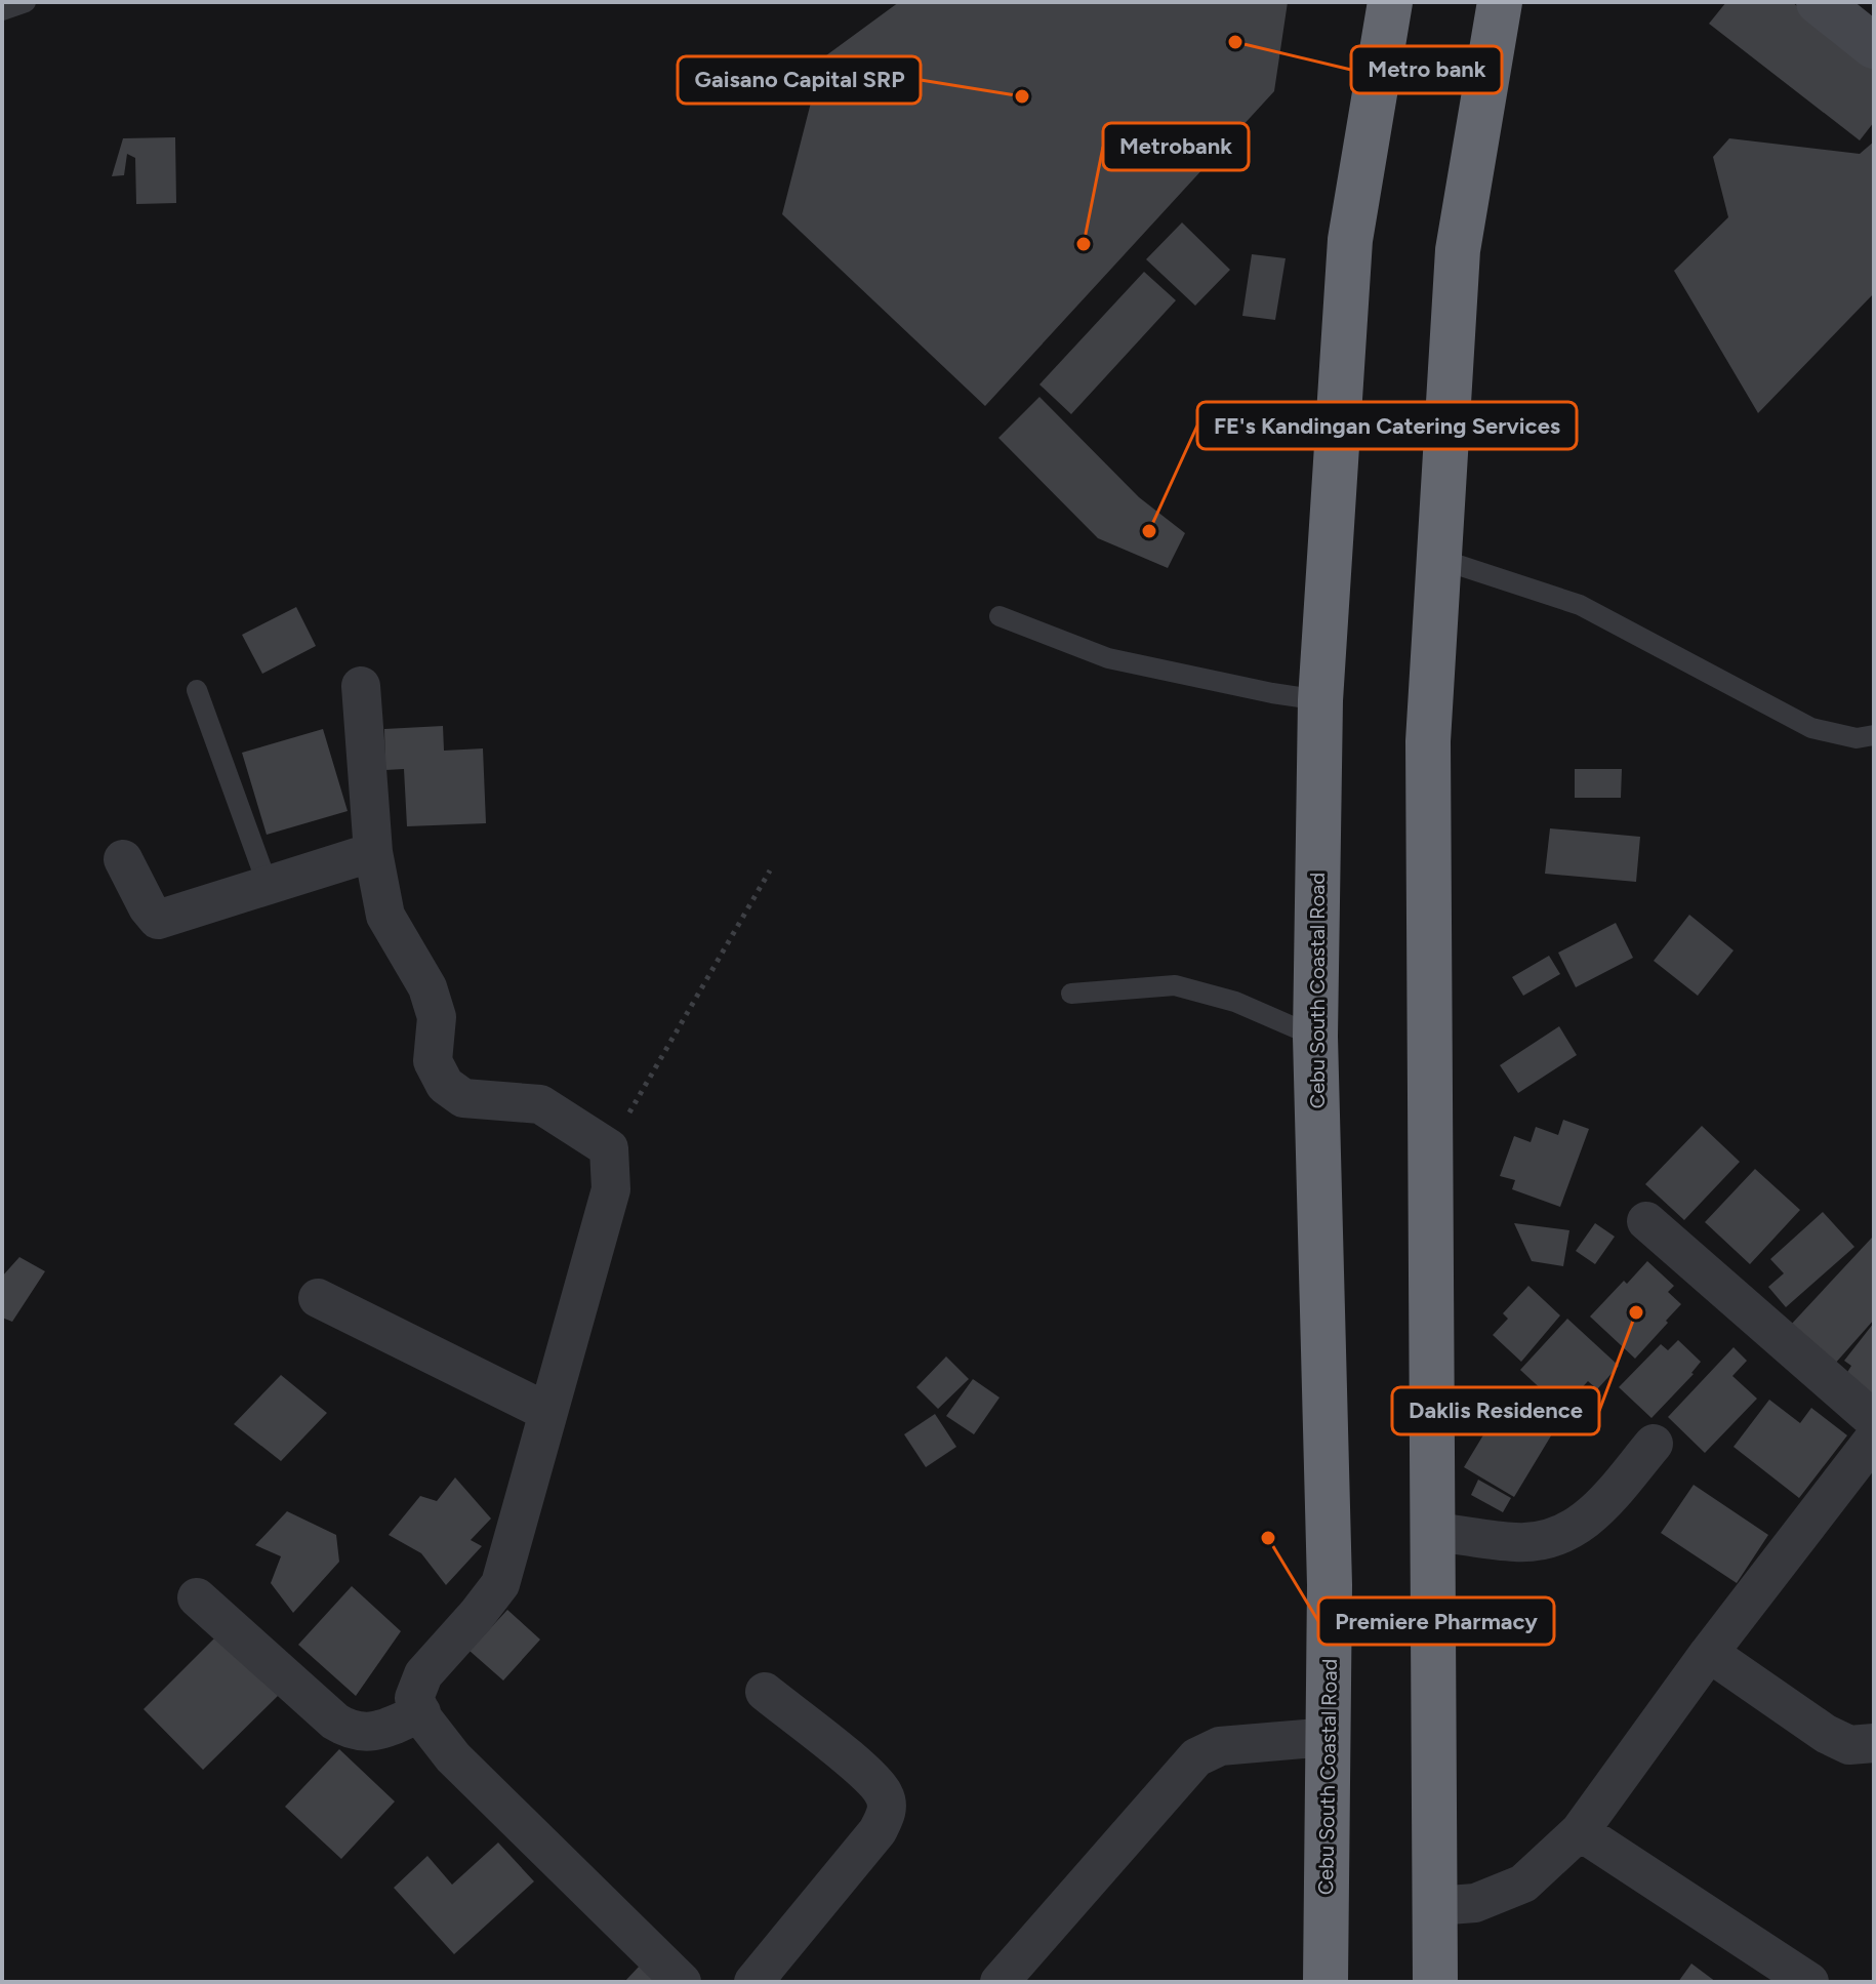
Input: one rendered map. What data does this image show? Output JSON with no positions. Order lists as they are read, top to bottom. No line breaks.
{"streets":{"highway":["Cebu South Coastal Road"]},"places":["Metro bank","Gaisano Capital SRP","Metrobank","FE's Kandingan Catering Services","Daklis Residence","Premiere Pharmacy"]}
